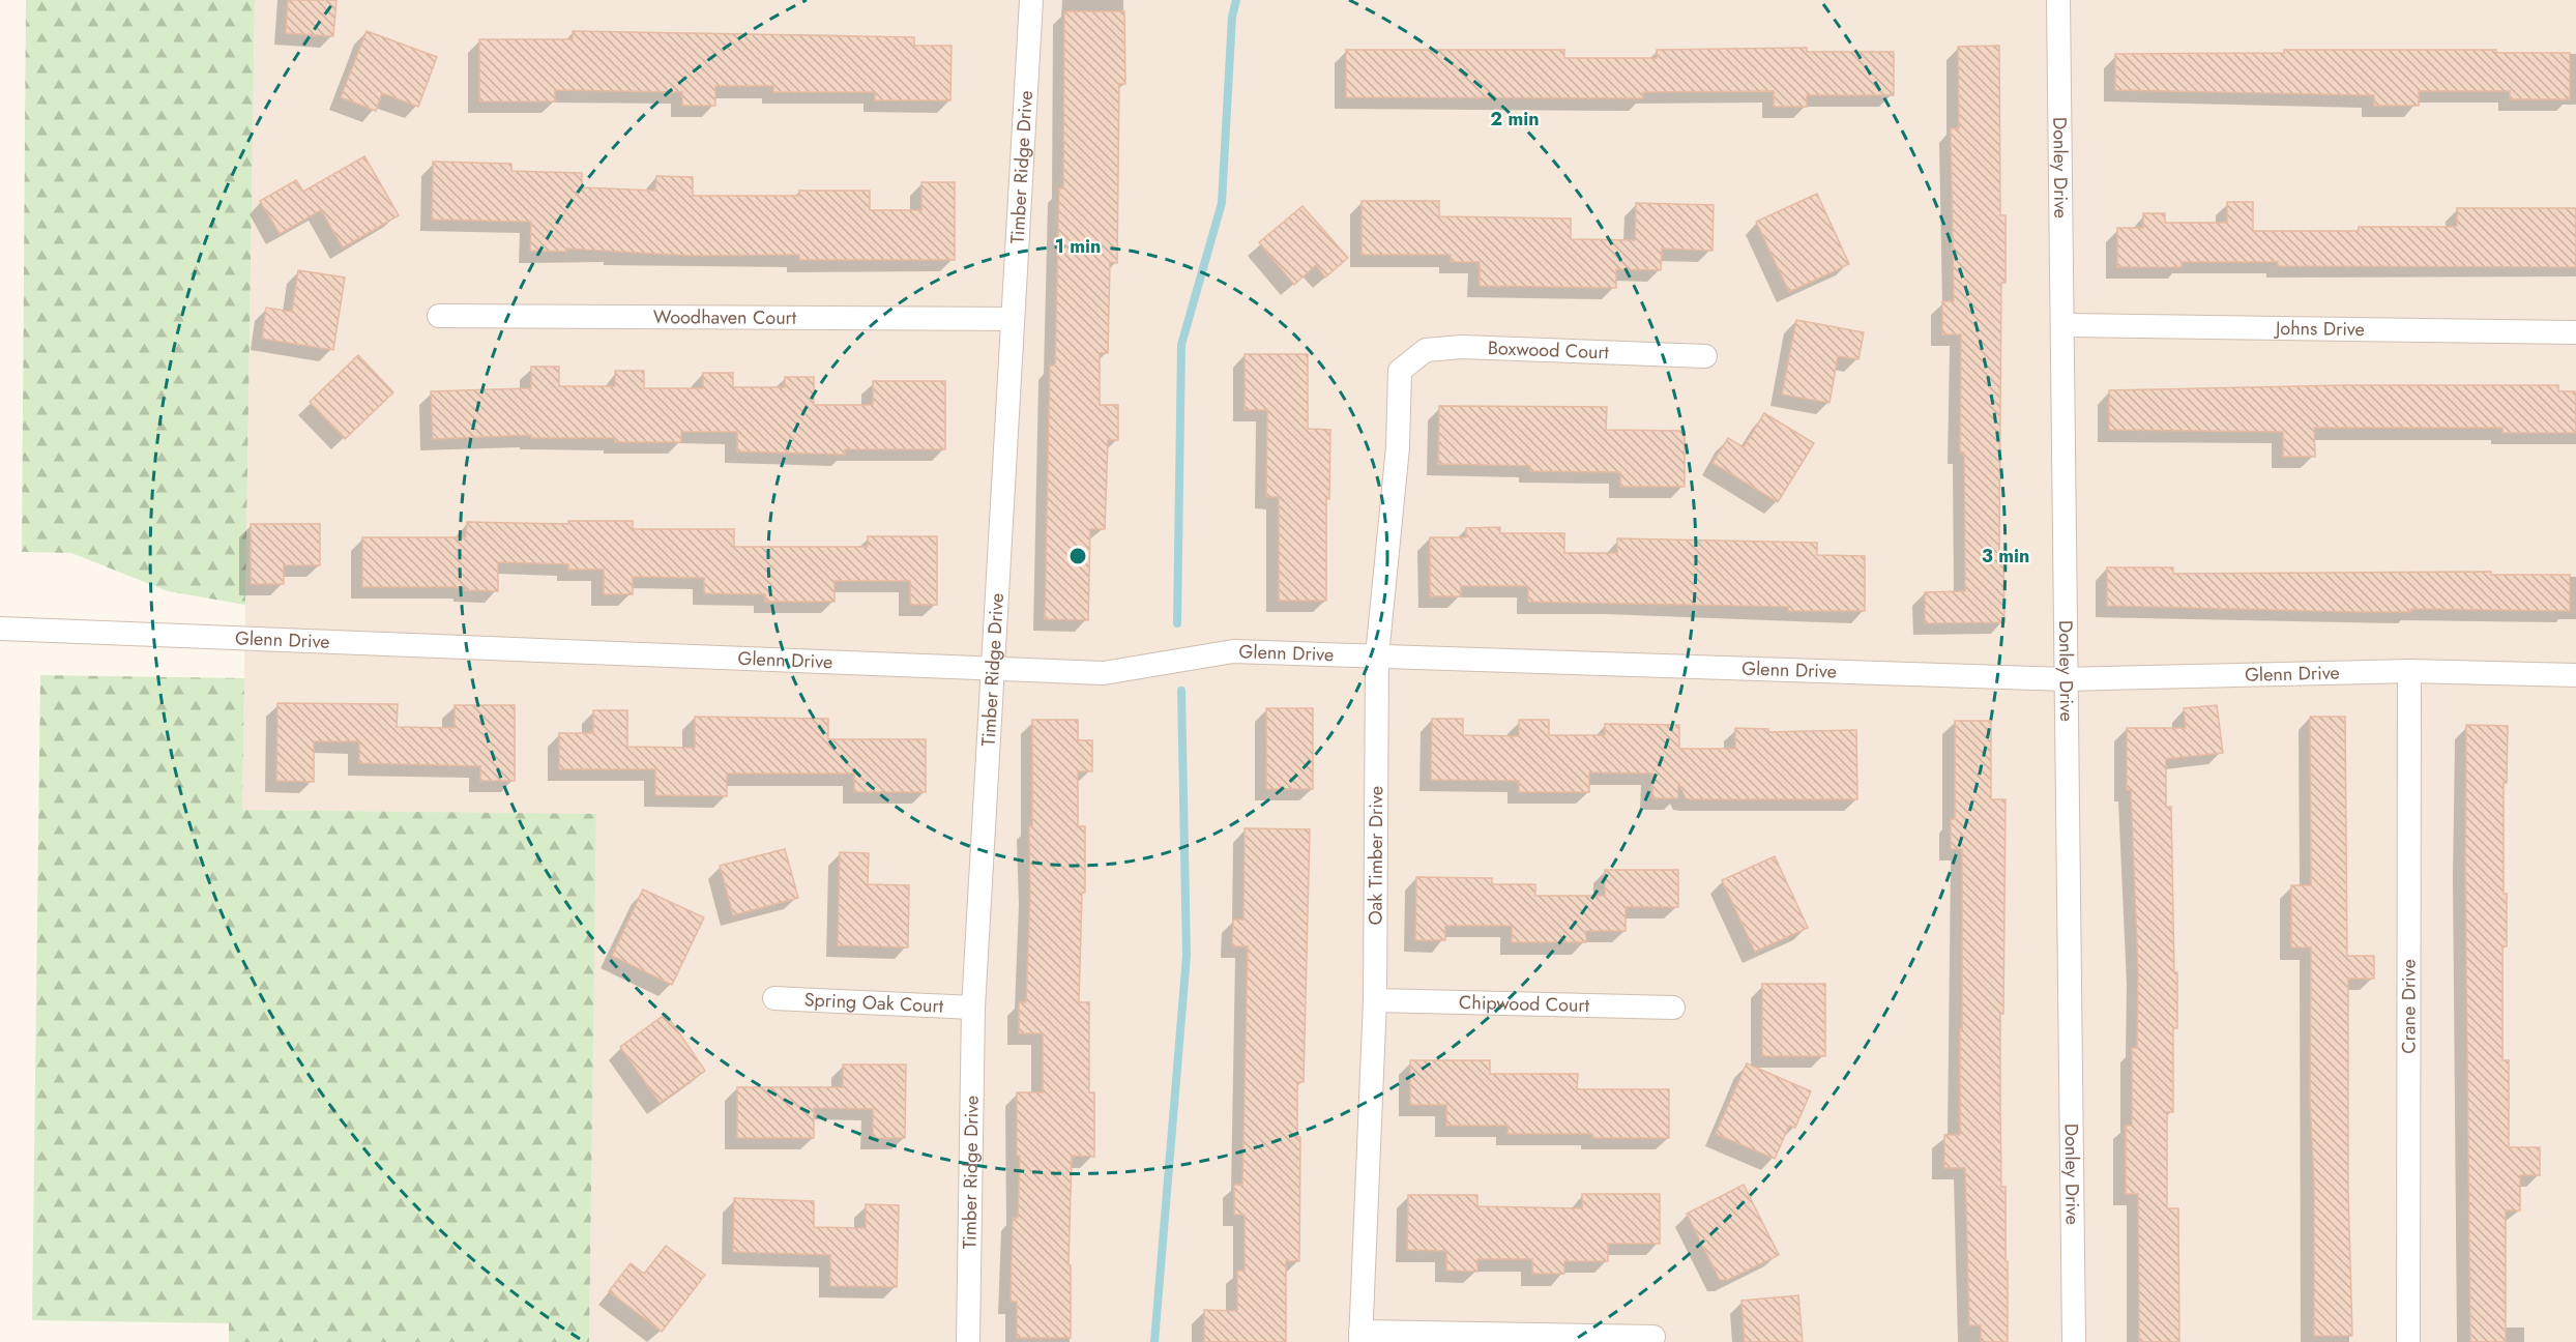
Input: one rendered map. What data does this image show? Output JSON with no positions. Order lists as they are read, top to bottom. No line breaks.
{"streets":{"street":["Donley Drive","Timber Ridge Drive","Woodhaven Court","Johns Drive","Boxwood Court","Glenn Drive","Oak Timber Drive","Spring Oak Court","Chipwood Court","Crane Drive"]},"crossings":[["Donley Drive","Johns Drive"],["Donley Drive","Glenn Drive"],["Timber Ridge Drive","Woodhaven Court"],["Timber Ridge Drive","Glenn Drive"],["Timber Ridge Drive","Spring Oak Court"],["Boxwood Court","Oak Timber Drive"],["Glenn Drive","Oak Timber Drive"],["Glenn Drive","Crane Drive"],["Oak Timber Drive","Chipwood Court"]],"rings":["2 min","1 min","3 min"]}
